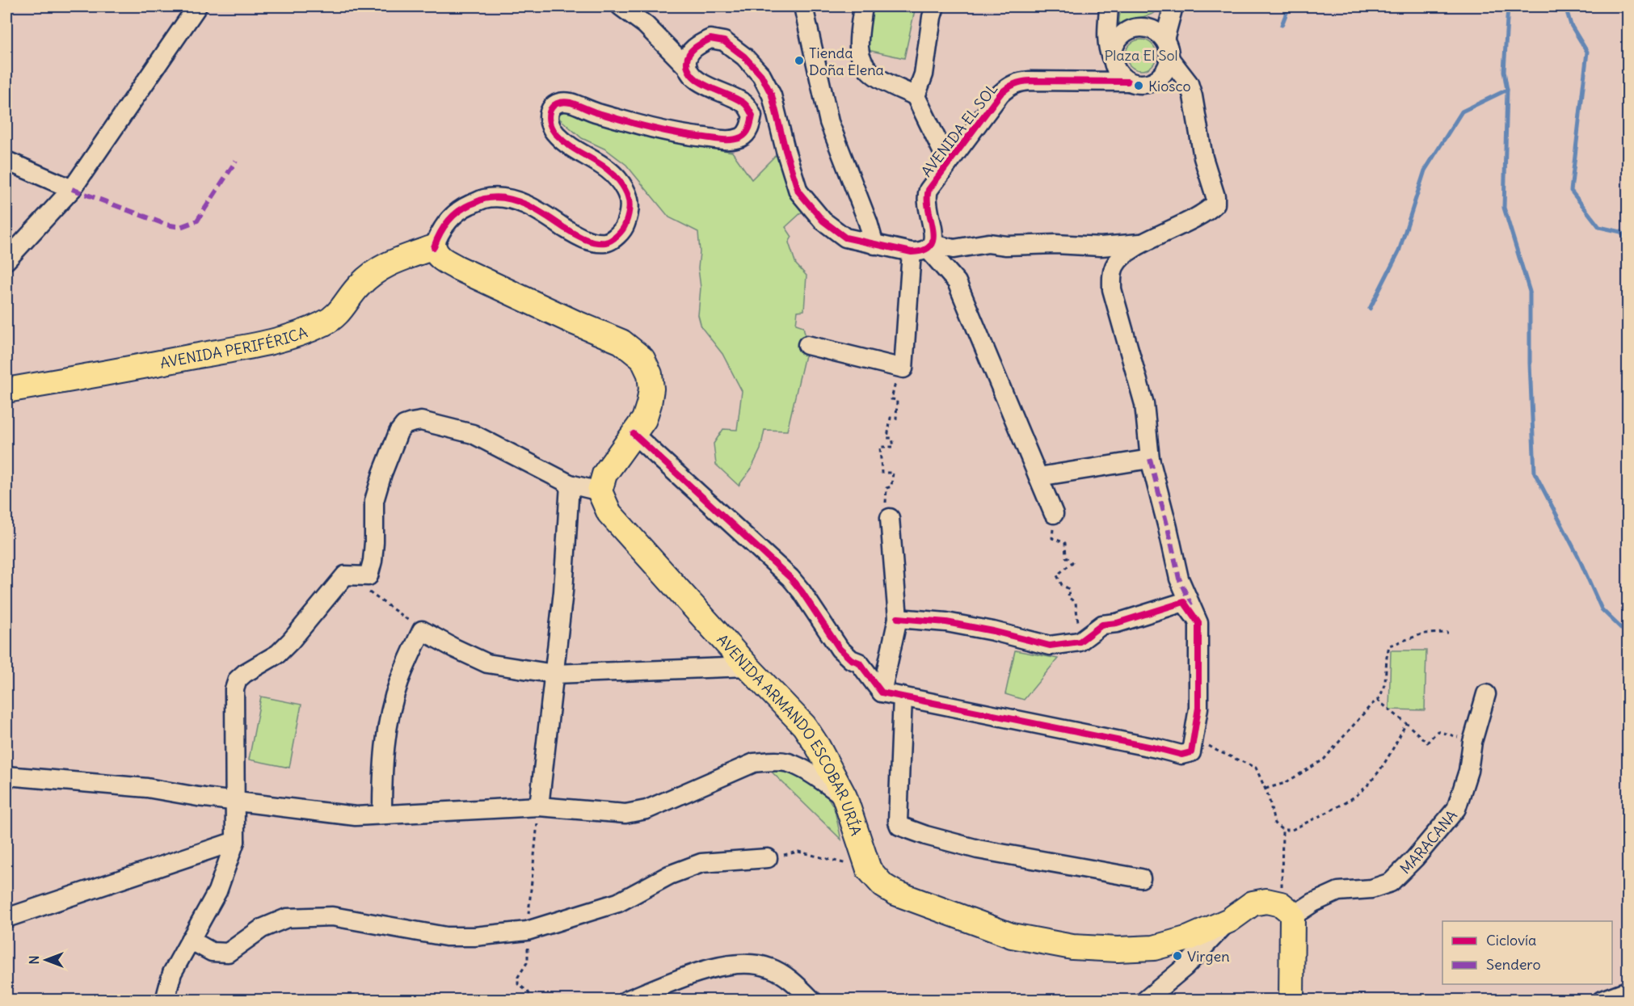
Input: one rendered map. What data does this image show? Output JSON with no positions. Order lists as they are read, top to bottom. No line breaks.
{"streets":{"main road":["AVENIDA PERIFÉRICA","AVENIDA ARMANDO ESCOBAR URÍA"],"street":["AVENIDA EL SOL","MARACANA"]},"crossings":[["AVENIDA ARMANDO ESCOBAR URÍA","MARACANA"]],"parks":["Plaza El Sol"],"places":["Tienda Doña Elena","Kiosco","Virgen"],"legend":["Ciclovía","Sendero"],"north":"left"}
